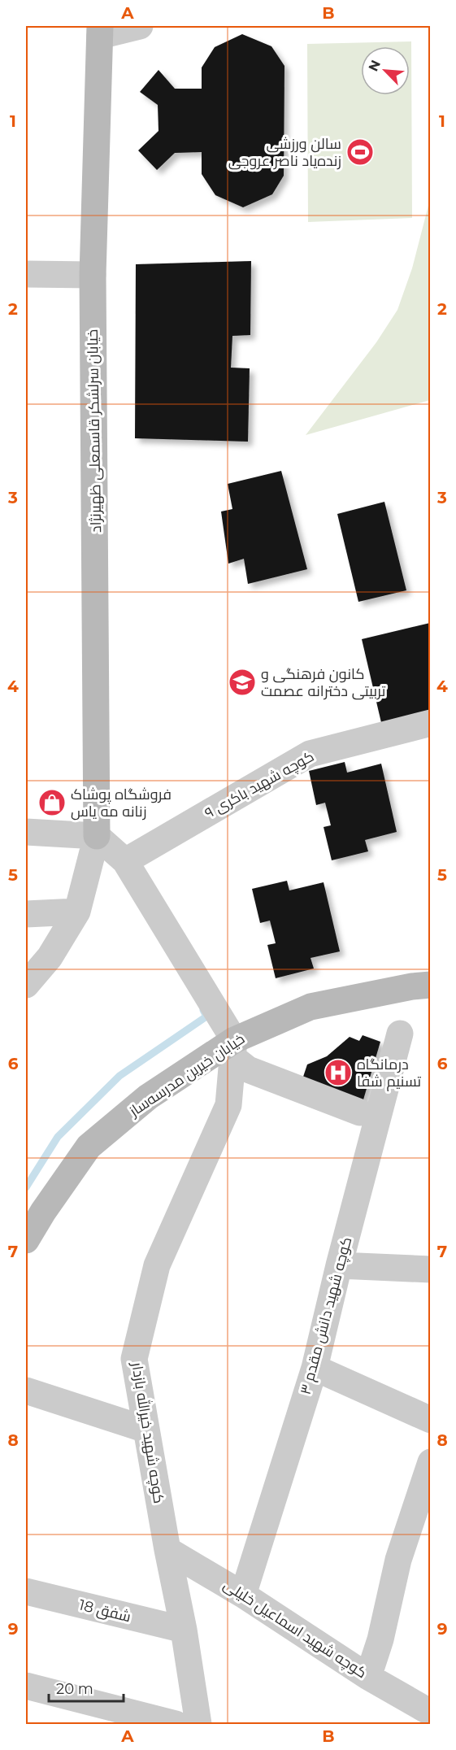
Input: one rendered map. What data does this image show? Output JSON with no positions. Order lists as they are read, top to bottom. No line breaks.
{"streets":{"street":["خیابان سرلشکر قاسمعلی ظهیرنژاد","کوچه شهید باکری ۹","خیابان خیرین مدرسه‌ساز","کوچه شهید دانش مقدم ۳","کوچه شهید خیرالله بازدار","شفق 18","کوچه شهید اسماعیل خلیلی"]},"crossings":[["خیابان خیرین مدرسه‌ساز","کوچه شهید خیرالله بازدار"],["کوچه شهید دانش مقدم ۳","کوچه شهید اسماعیل خلیلی"],["کوچه شهید خیرالله بازدار","شفق 18"],["کوچه شهید خیرالله بازدار","کوچه شهید اسماعیل خلیلی"]],"places":{"sports":["سالن ورزشی زنده‌یاد ناصر عروجی"],"school or university":["کانون فرهنگی و تربیتی دخترانه عصمت"],"shop":["فروشگاه پوشاک زنانه مه یاس"],"hospital":["درمانگاه تسنیم شفا"]},"scale_bar":"20 m","north":"top left","grid":{"columns":["A","B"],"rows":["1","2","3","4","5","6","7","8","9"]}}
